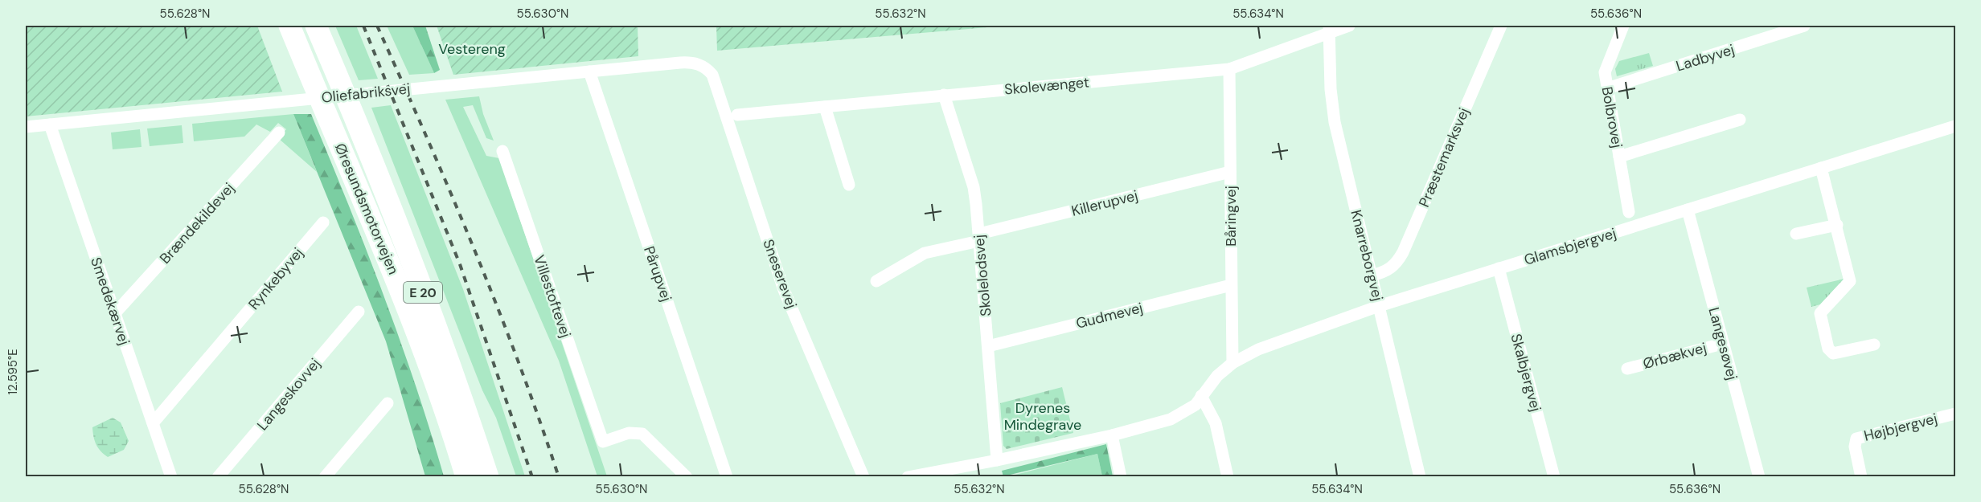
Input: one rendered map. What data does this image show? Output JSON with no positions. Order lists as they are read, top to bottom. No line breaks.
{"streets":{"highway":["Øresundsmotorvejen","E 20"],"street":["Ladbyvej","Skolevænget","Oliefabriksvej","Bolbrovej","Præstemarksvej","Killerupvej","Båringvej","Brændekildevej","Glamsbjergvej","Knarreborgvej","Pårupvej","Sneserevej","Skolelodsvej","Rynkebyvej","Villestoftevej","Smedekærvej","Gudmevej","Langesøvej","Ørbækvej","Skalbjergvej","Langeskovvej","Højbjergvej"]},"crossings":[["Ladbyvej","Bolbrovej"],["Skolevænget","Båringvej"],["Skolevænget","Knarreborgvej"],["Skolevænget","Skolelodsvej"],["Oliefabriksvej","Pårupvej"],["Oliefabriksvej","Sneserevej"],["Oliefabriksvej","Smedekærvej"],["Præstemarksvej","Knarreborgvej"],["Killerupvej","Båringvej"],["Killerupvej","Skolelodsvej"],["Båringvej","Glamsbjergvej"],["Båringvej","Gudmevej"],["Brændekildevej","Smedekærvej"],["Glamsbjergvej","Knarreborgvej"],["Glamsbjergvej","Skolelodsvej"],["Glamsbjergvej","Langesøvej"],["Glamsbjergvej","Skalbjergvej"],["Skolelodsvej","Gudmevej"],["Rynkebyvej","Smedekærvej"],["Langesøvej","Ørbækvej"]],"parks":["Vestereng","Dyrenes Mindegrave"],"coordinates":["55.628°N","55.630°N","55.632°N","55.634°N","55.636°N","12.595°E"]}
